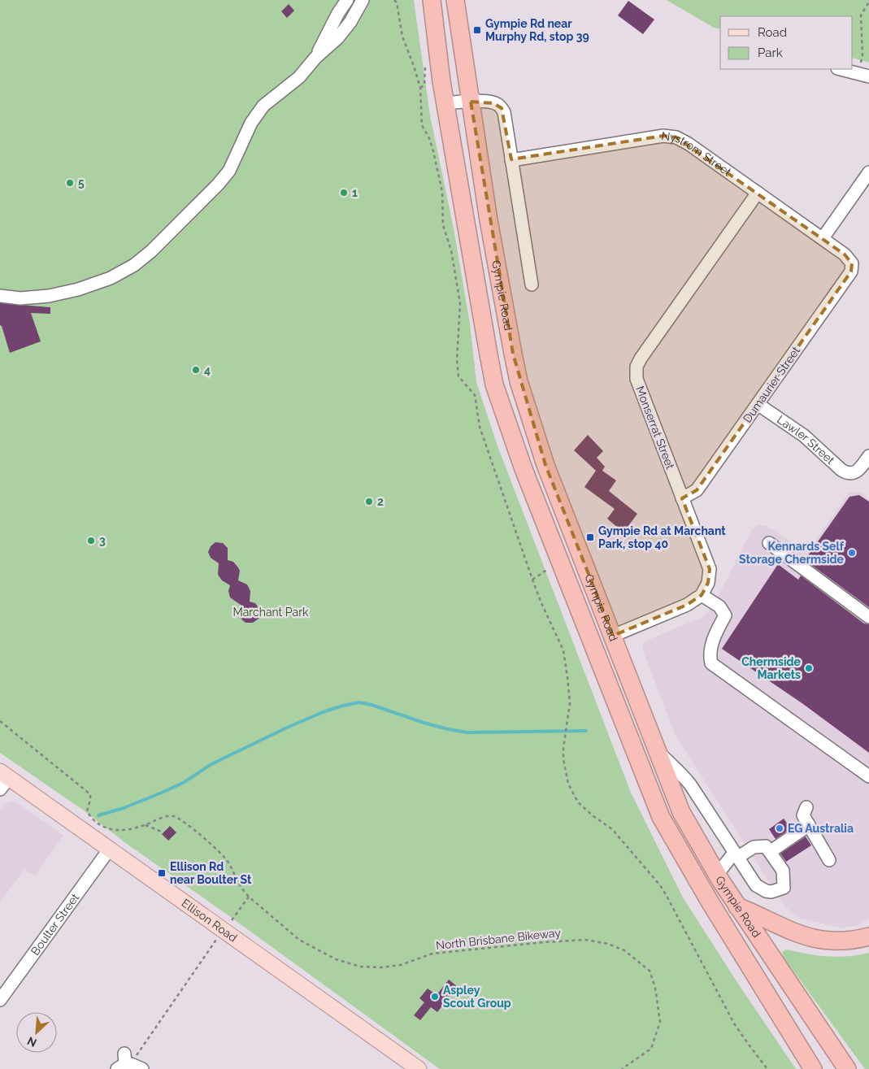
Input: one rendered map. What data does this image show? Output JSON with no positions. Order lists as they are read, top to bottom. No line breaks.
{"streets":{"highway":["Gympie Road"],"main road":["Ellison Road"],"street":["Nystrom Street","Dumaurier Street","Monserrat Street","Lawler Street","Boulter Street"],"path":["North Brisbane Bikeway"]},"crossings":[["Nystrom Street","Dumaurier Street"],["Nystrom Street","Monserrat Street"],["Dumaurier Street","Monserrat Street"],["Dumaurier Street","Lawler Street"],["Ellison Road","Boulter Street"]],"parks":["Marchant Park"],"places":{"transit":["Gympie Rd near Murphy Rd, stop 39","Gympie Rd at Marchant Park, stop 40","Ellison Rd near Boulter St"],"other":["5","1","4","2","3","Kennards Self Storage Chermside","Chermside Markets","EG Australia","Aspley Scout Group"]},"legend":["Road","Park"],"north":"bottom left"}
